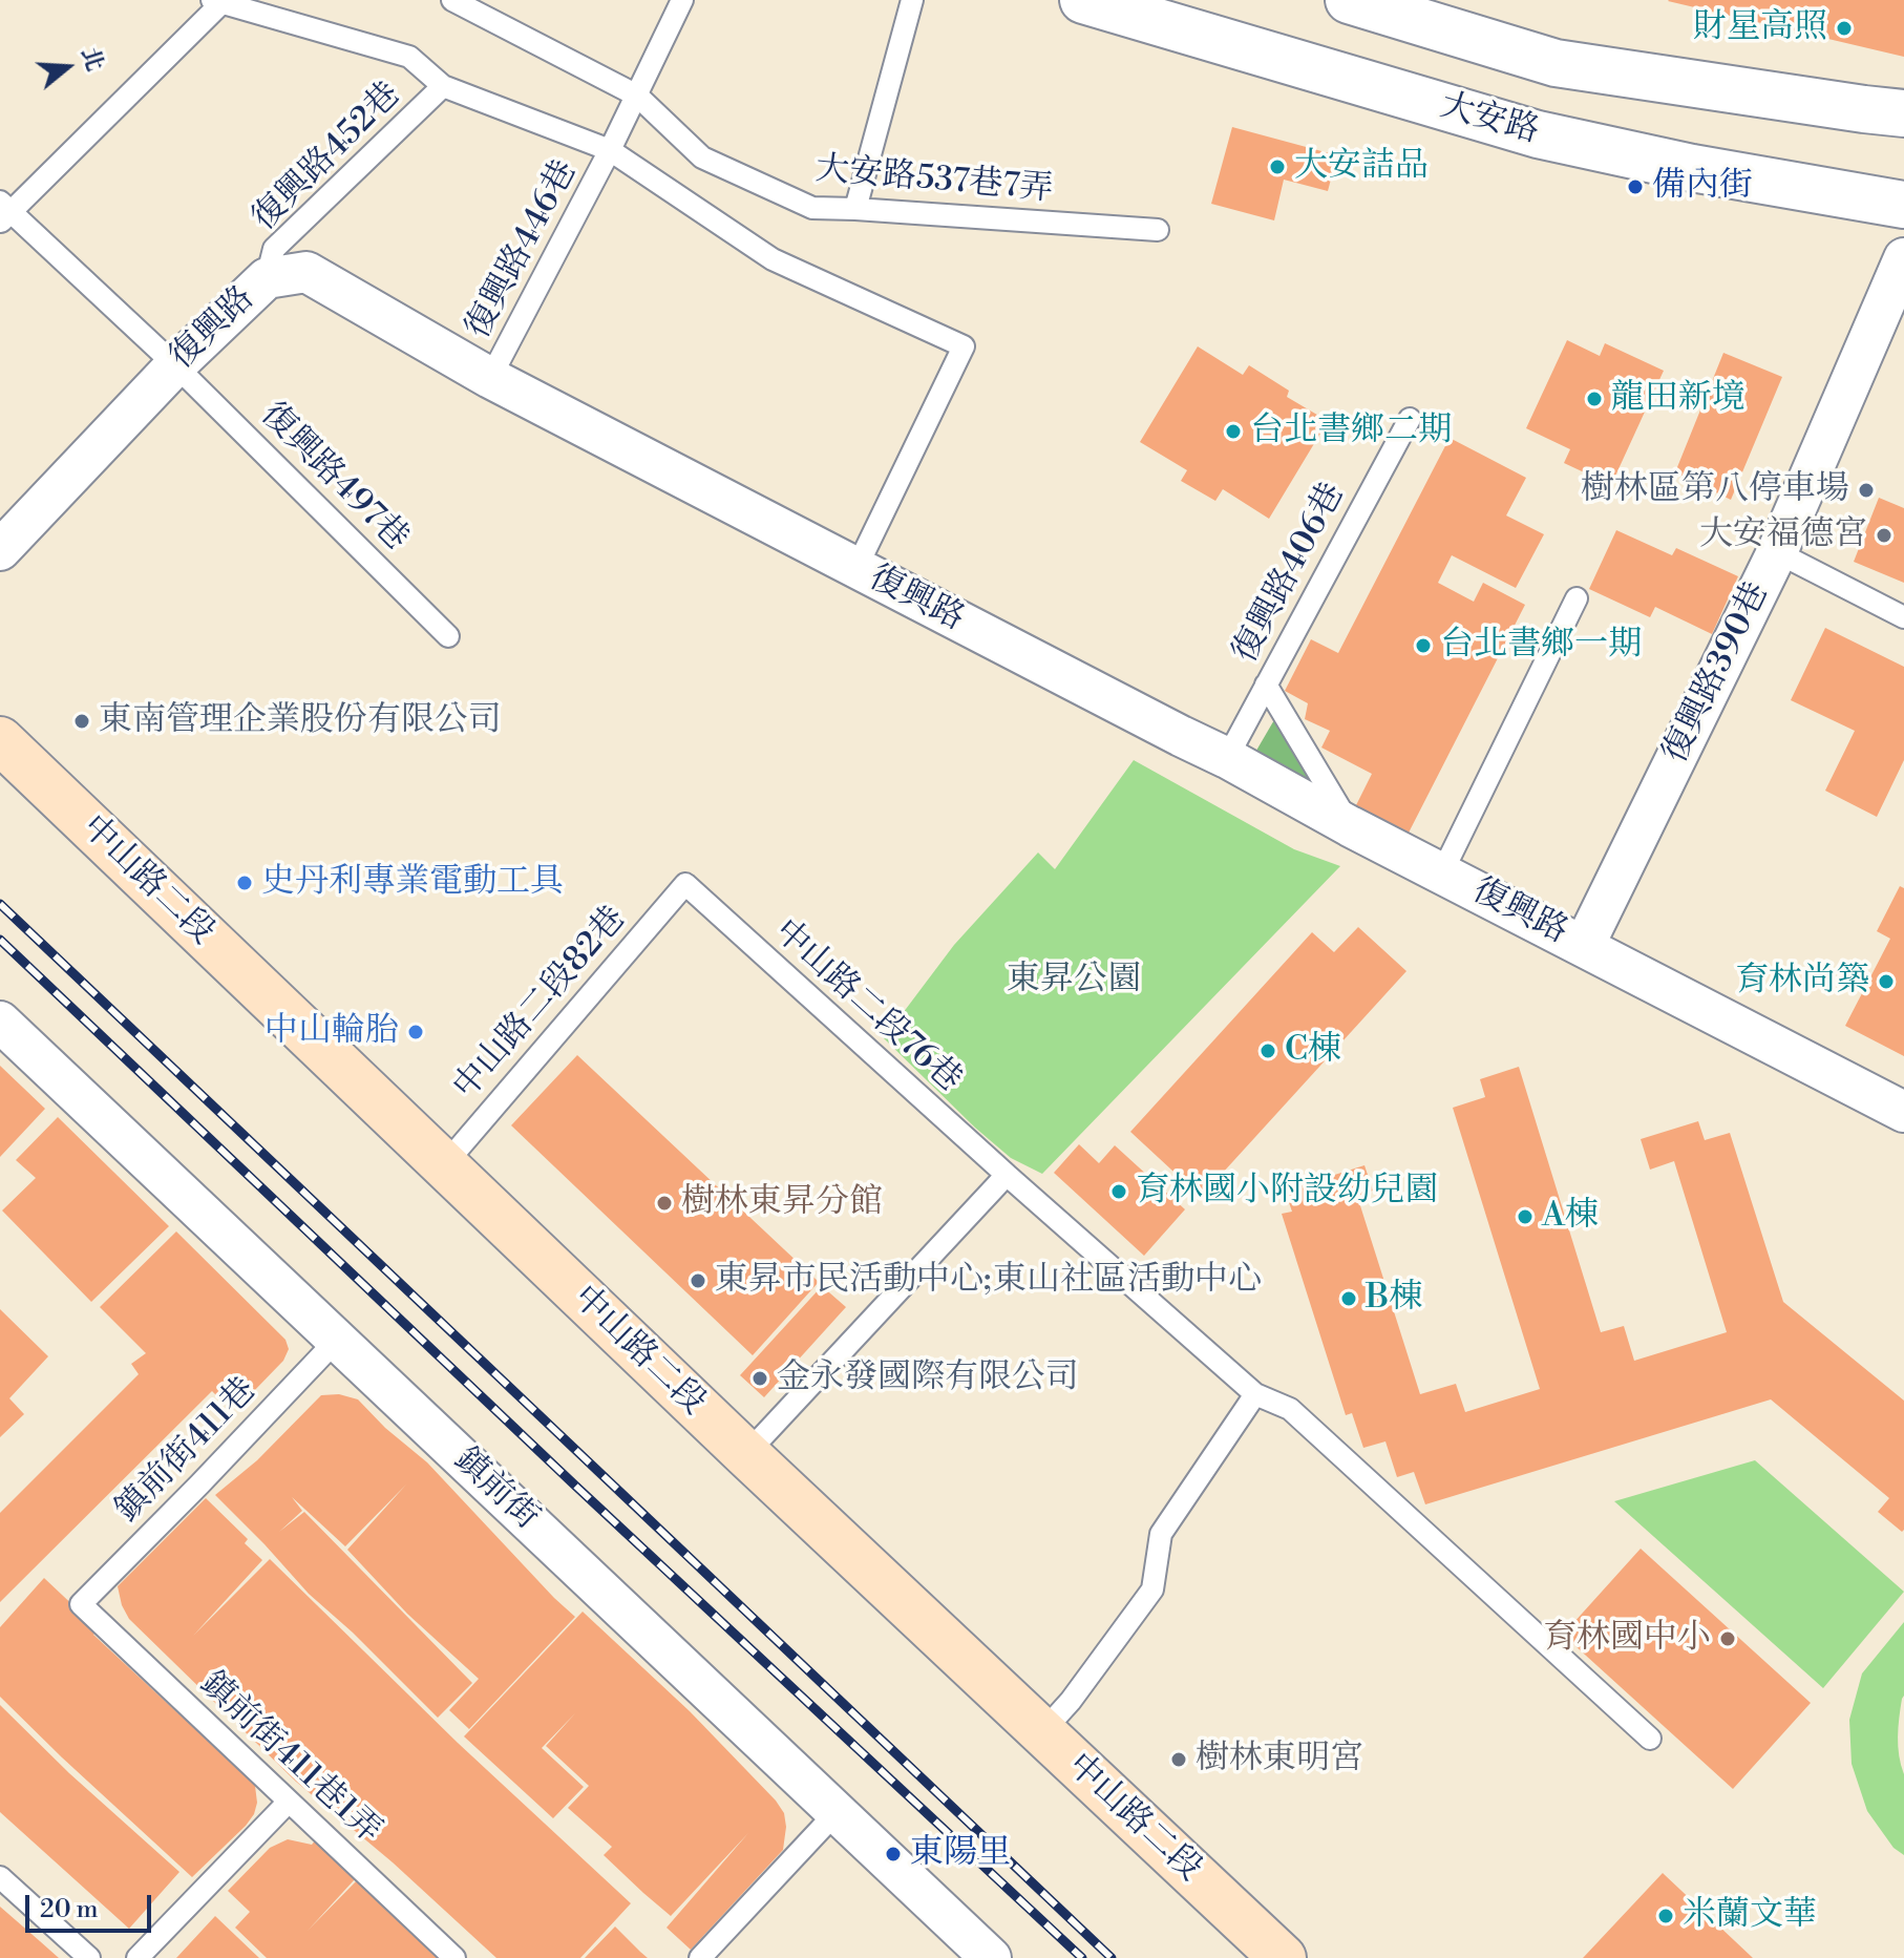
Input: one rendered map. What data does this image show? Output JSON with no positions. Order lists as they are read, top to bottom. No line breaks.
{"streets":{"main road":["中山路二段"],"street":["大安路","復興路","復興路390巷","鎮前街"],"lane":["復興路452巷","大安路537巷7弄","復興路446巷","復興路497巷","復興路406巷","中山路二段82巷","中山路二段76巷","鎮前街411巷","鎮前街411巷1弄"]},"crossings":[["復興路452巷","復興路"],["大安路537巷7弄","復興路446巷"],["復興路446巷","復興路"],["復興路","復興路497巷"],["復興路","復興路406巷"],["復興路","復興路390巷"],["中山路二段","中山路二段82巷"],["中山路二段82巷","中山路二段76巷"],["鎮前街411巷","鎮前街"],["鎮前街411巷","鎮前街411巷1弄"]],"parks":["東昇公園"],"places":["財星高照","大安詰品","備內街","龍田新境","台北書鄉二期","樹林區第八停車場","大安福德宮","台北書鄉一期","東南管理企業股份有限公司","史丹利專業電動工具","育林尚築","中山輪胎","C棟","育林國小附設幼兒園","樹林東昇分館","A棟","東昇市民活動中心;東山社區活動中心","B棟","金永發國際有限公司","育林國中小","樹林東明宮","東陽里","米蘭文華"],"scale_bar":"20 m","north":"right"}
